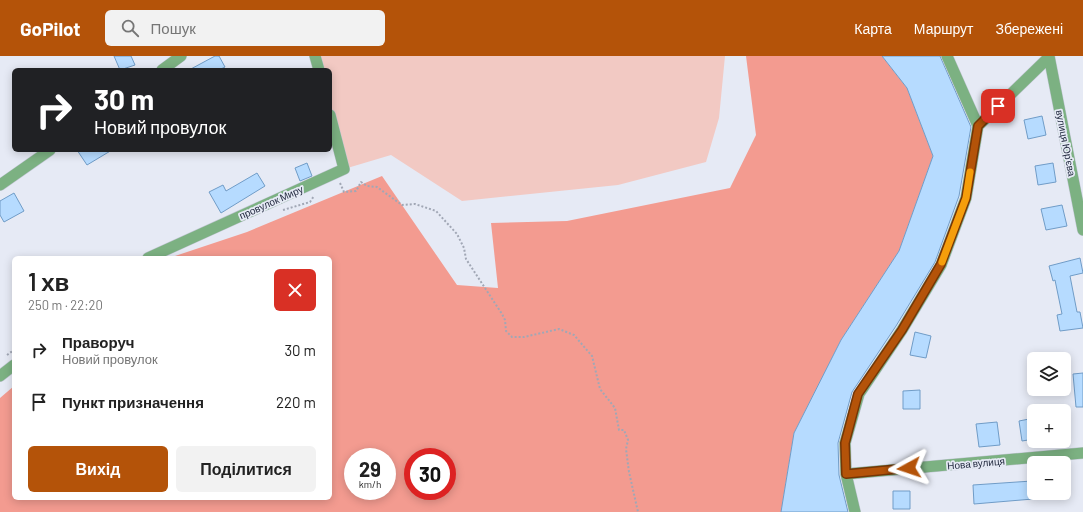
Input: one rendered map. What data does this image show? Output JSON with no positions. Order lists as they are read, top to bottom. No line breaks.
{"streets":{"street":["вулиця Юр'єва","провулок Миру","Нова вулиця"]},"page":{"header":"GoPilot","search":"Пошук","nav":["Карта","Маршрут","Збережені"],"turn":["30 m","Новий провулок"],"heading":["1 хв","250 m · 22:20"],"list":[{"name":"Праворуч","note":"Новий провулок","value":"30 m"},{"name":"Пункт призначення","value":"220 m"}],"map_buttons":["+","−"],"buttons":["Вихід","Поділитися"],"speed":"29 km/h","limit":"30"}}
